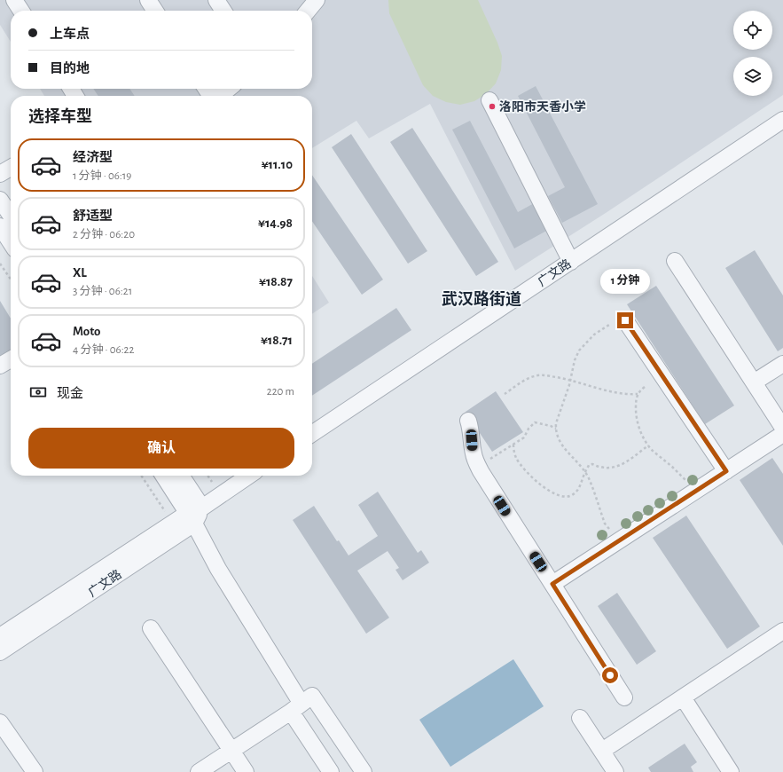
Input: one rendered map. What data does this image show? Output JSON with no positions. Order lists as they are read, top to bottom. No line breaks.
{"streets":{"street":["广文路"]},"districts":["武汉路街道"],"places":["洛阳市天香小学"],"page":{"banner":["上车点","目的地"],"heading":"选择车型","list":[{"name":"经济型","note":"1 分钟 · 06:19","value":"¥11.10"},{"name":"舒适型","note":"2 分钟 · 06:20","value":"¥14.98"},{"name":"XL","note":"3 分钟 · 06:21","value":"¥18.87"},{"name":"Moto","note":"4 分钟 · 06:22","value":"¥18.71"}],"bubble":"1 分钟","pay":["现金","220 m"],"buttons":"确认"}}
